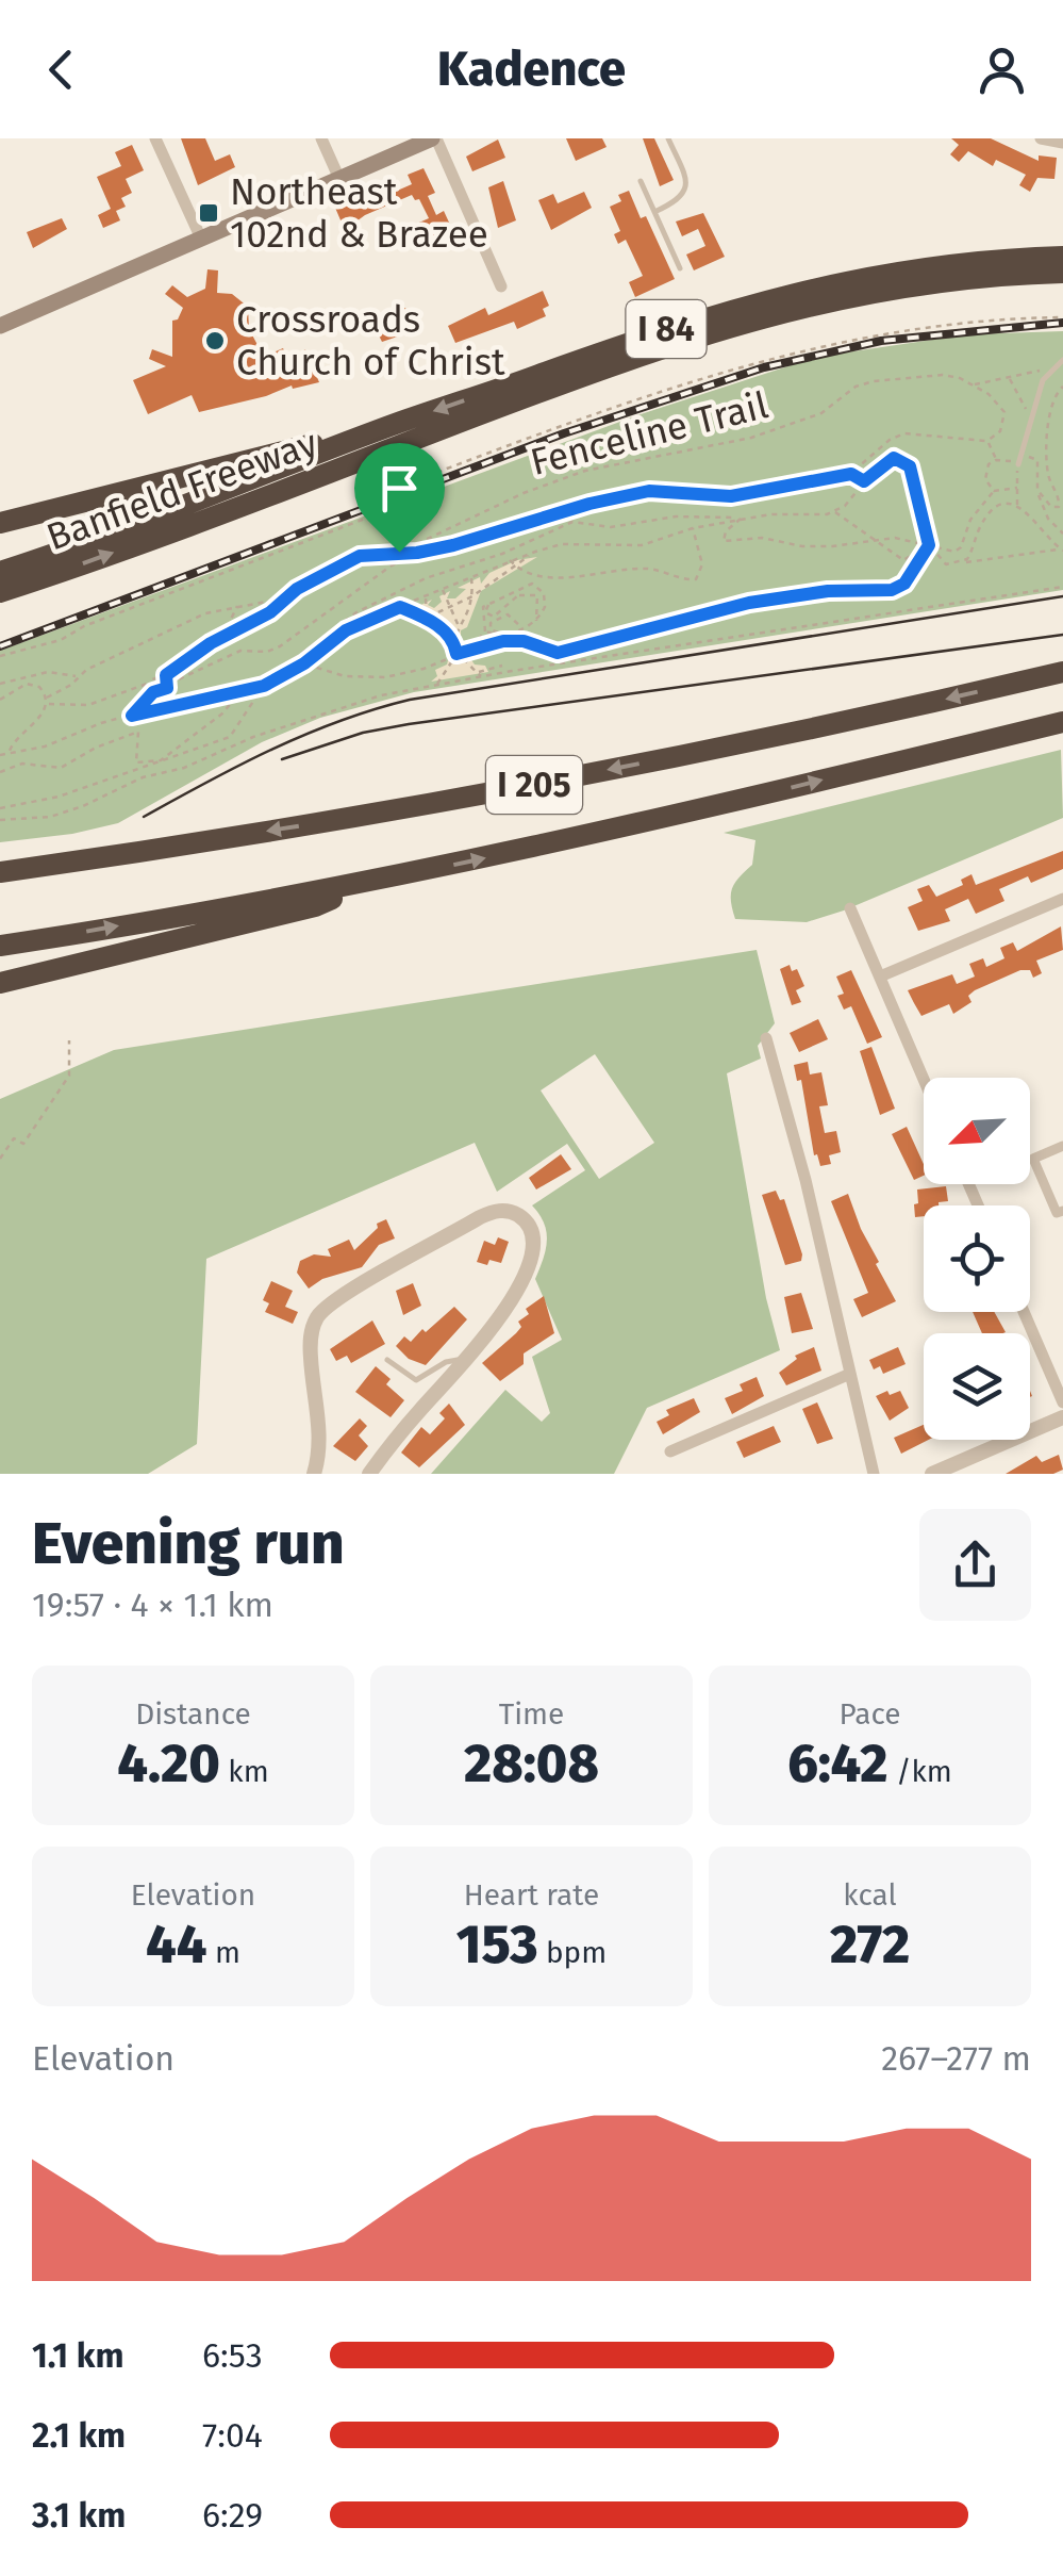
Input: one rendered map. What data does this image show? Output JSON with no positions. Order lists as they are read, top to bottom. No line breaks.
{"streets":{"highway":["I 84","Banfield Freeway","I 205"],"path":["Fenceline Trail"]},"places":{"transit":["Northeast 102nd & Brazee"],"other":["Crossroads Church of Christ"]},"north":"bottom left","page":{"header":"Kadence","heading":["Evening run","19:57 · 4 × 1.1 km"],"stats":[["Distance","4.20 km"],["Time","28:08"],["Pace","6:42 /km"],["Elevation","44 m"],["Heart rate","153 bpm"],["kcal","272"]],"chart":["Elevation","267–277 m"],"list":[{"name":"1.1 km","note":"6:53"},{"name":"2.1 km","note":"7:04"},{"name":"3.1 km","note":"6:29"}]}}
